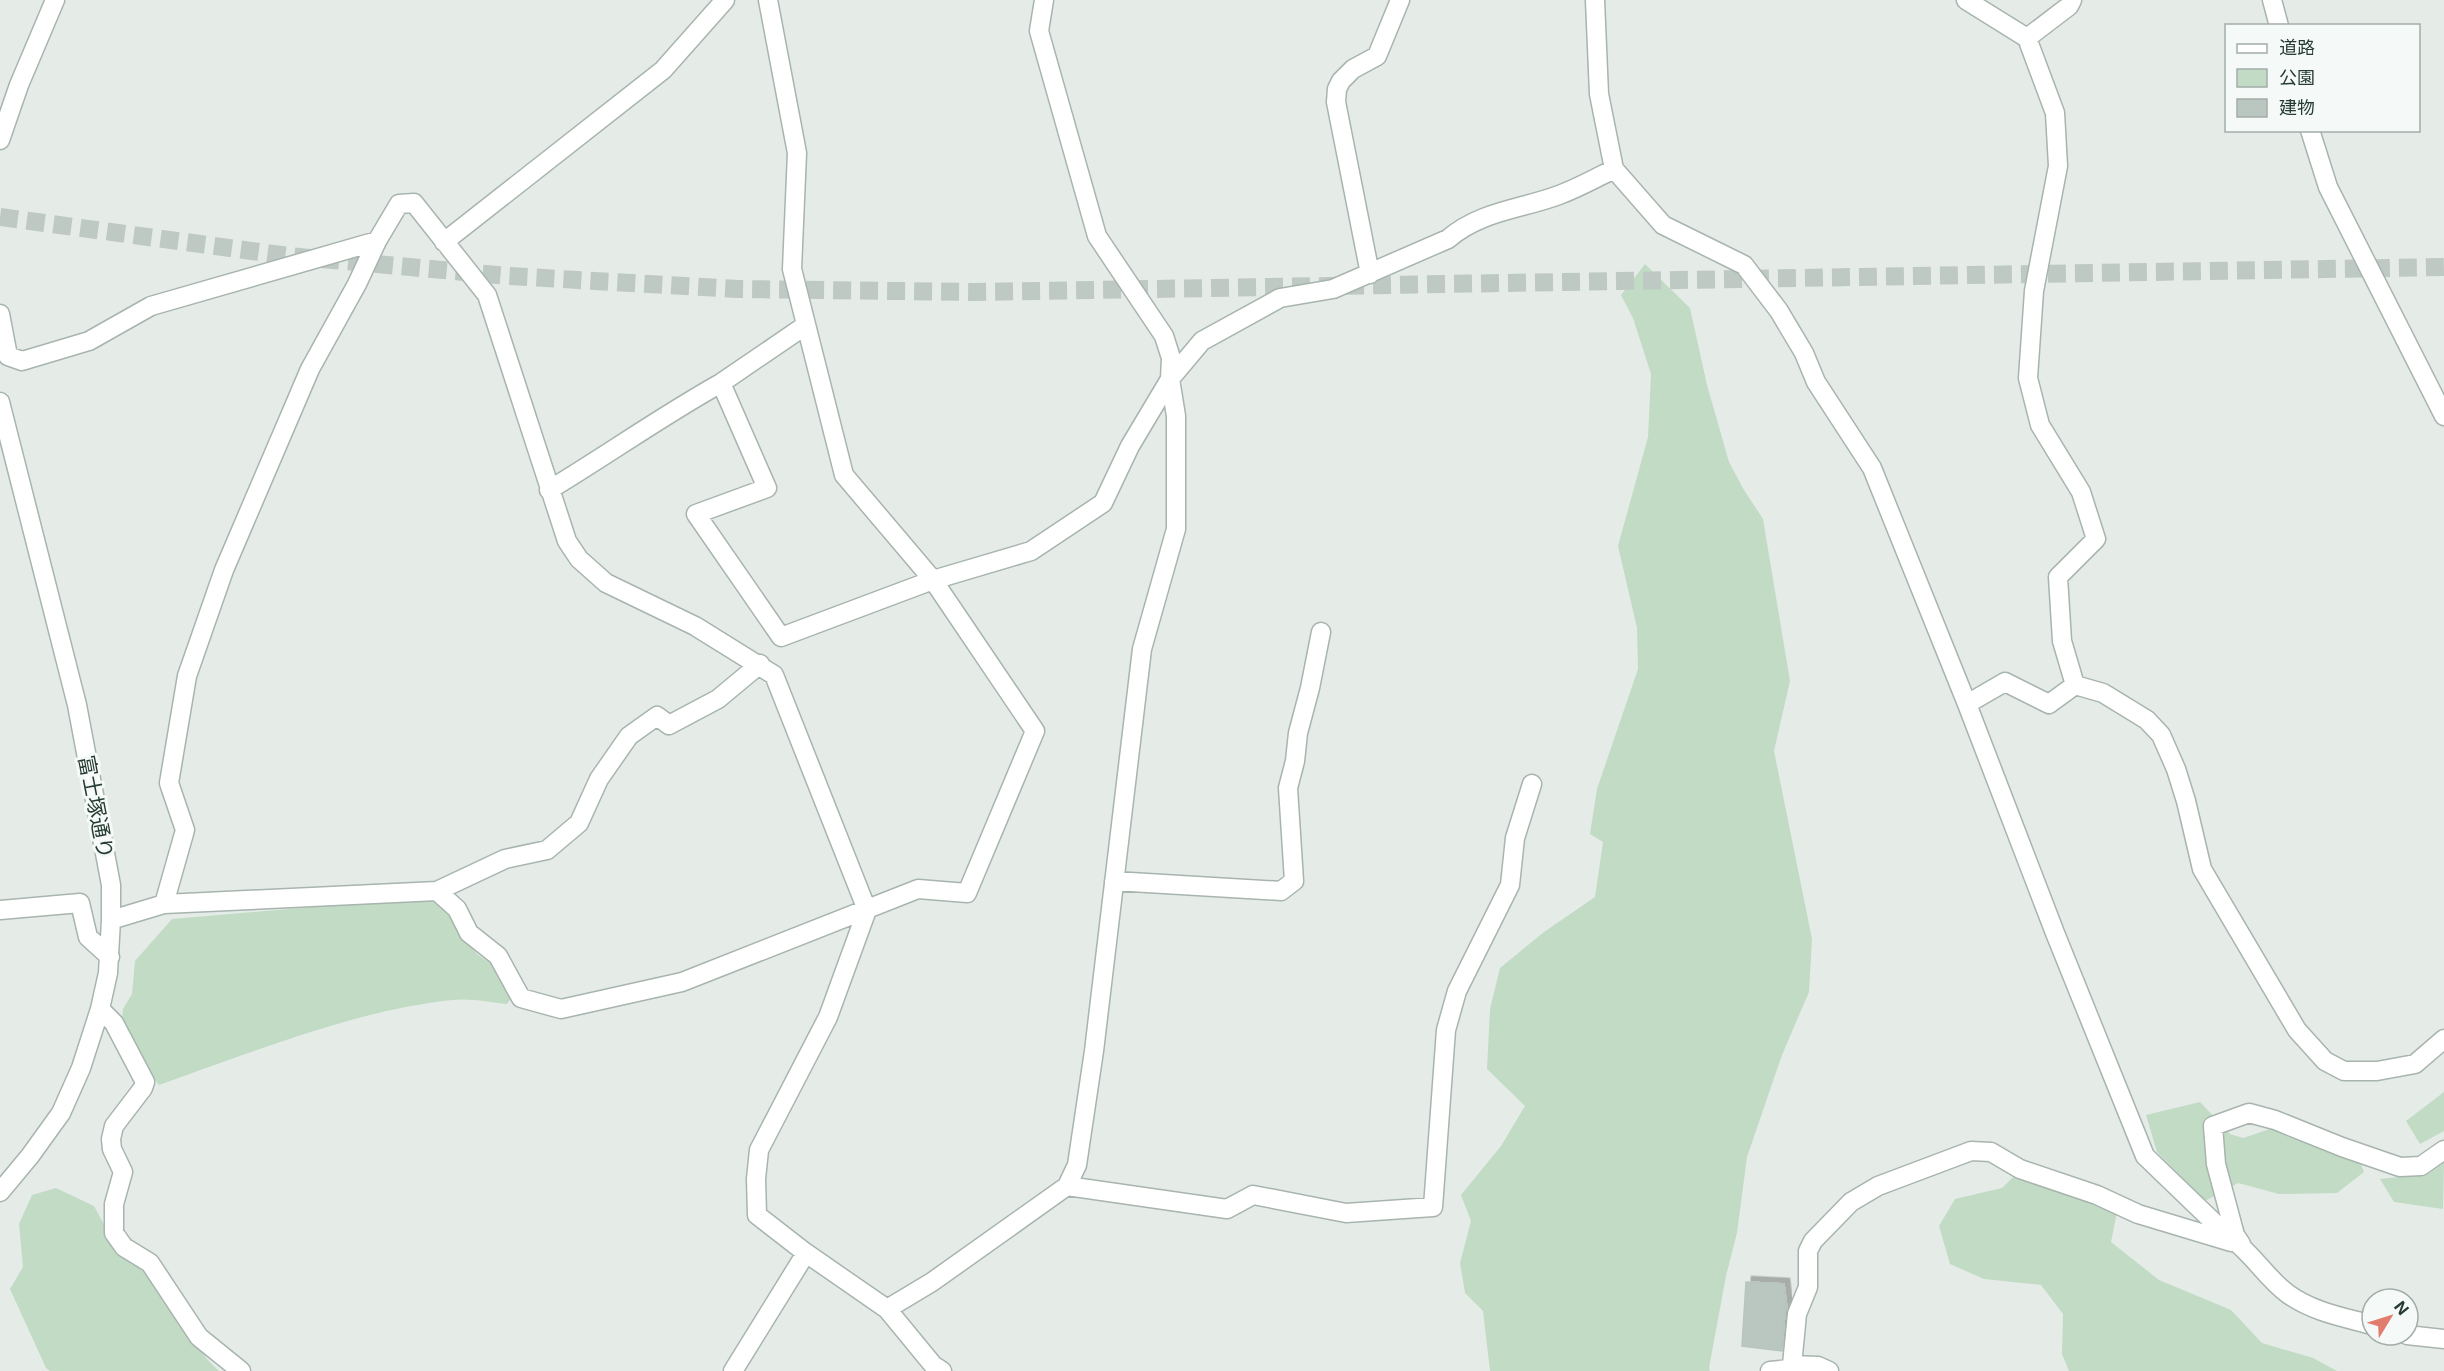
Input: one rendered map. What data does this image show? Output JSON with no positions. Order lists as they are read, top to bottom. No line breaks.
{"streets":{"street":["富士塚通り"]},"legend":["道路","公園","建物"],"north":"top right"}
